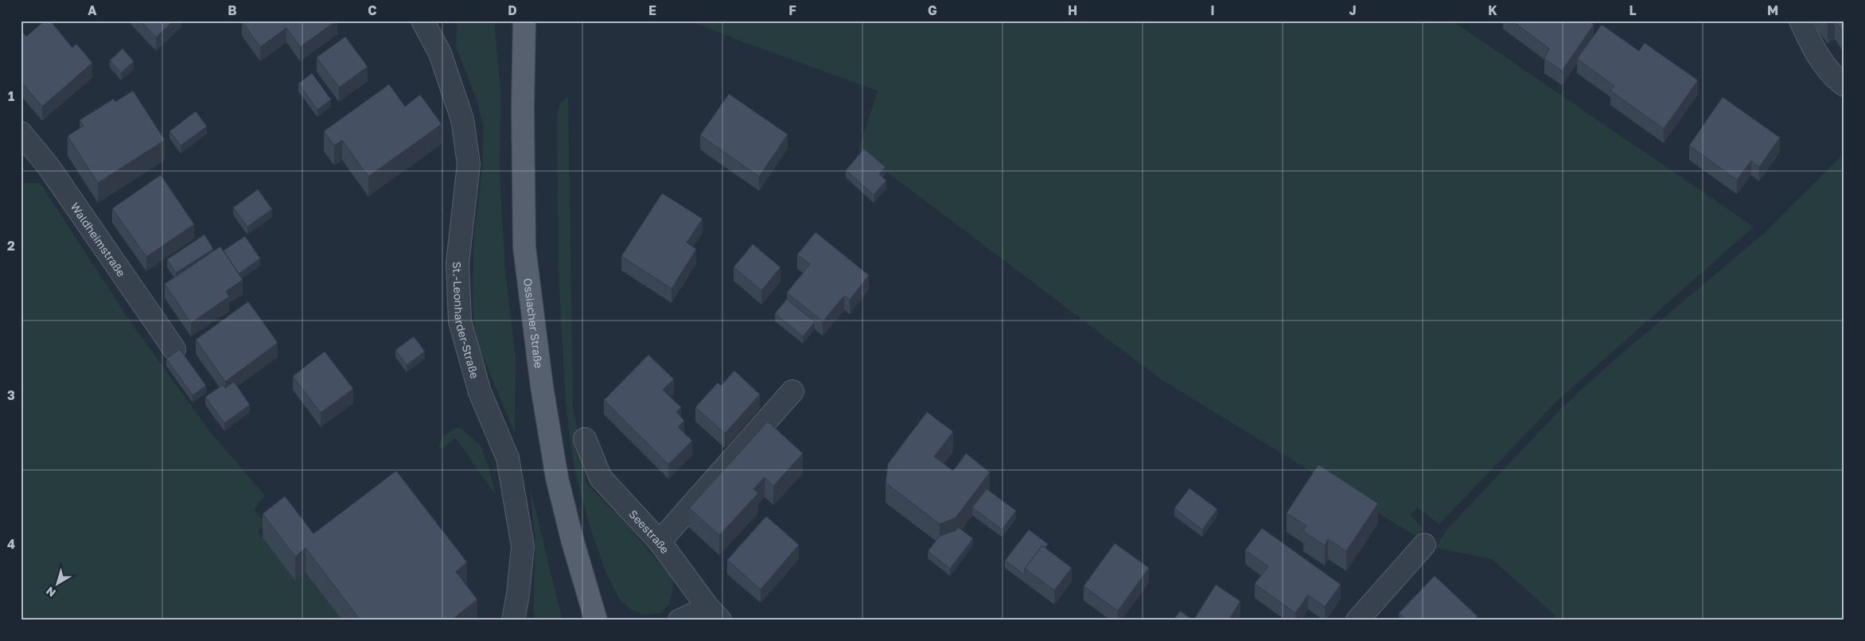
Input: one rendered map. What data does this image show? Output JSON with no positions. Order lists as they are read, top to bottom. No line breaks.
{"streets":{"main road":["Ossiacher Straße"],"street":["Waldheimstraße","St.-Leonharder-Straße","Seestraße"]},"north":"bottom left","grid":{"columns":["A","B","C","D","E","F","G","H","I","J","K","L","M"],"rows":["1","2","3","4"]}}
